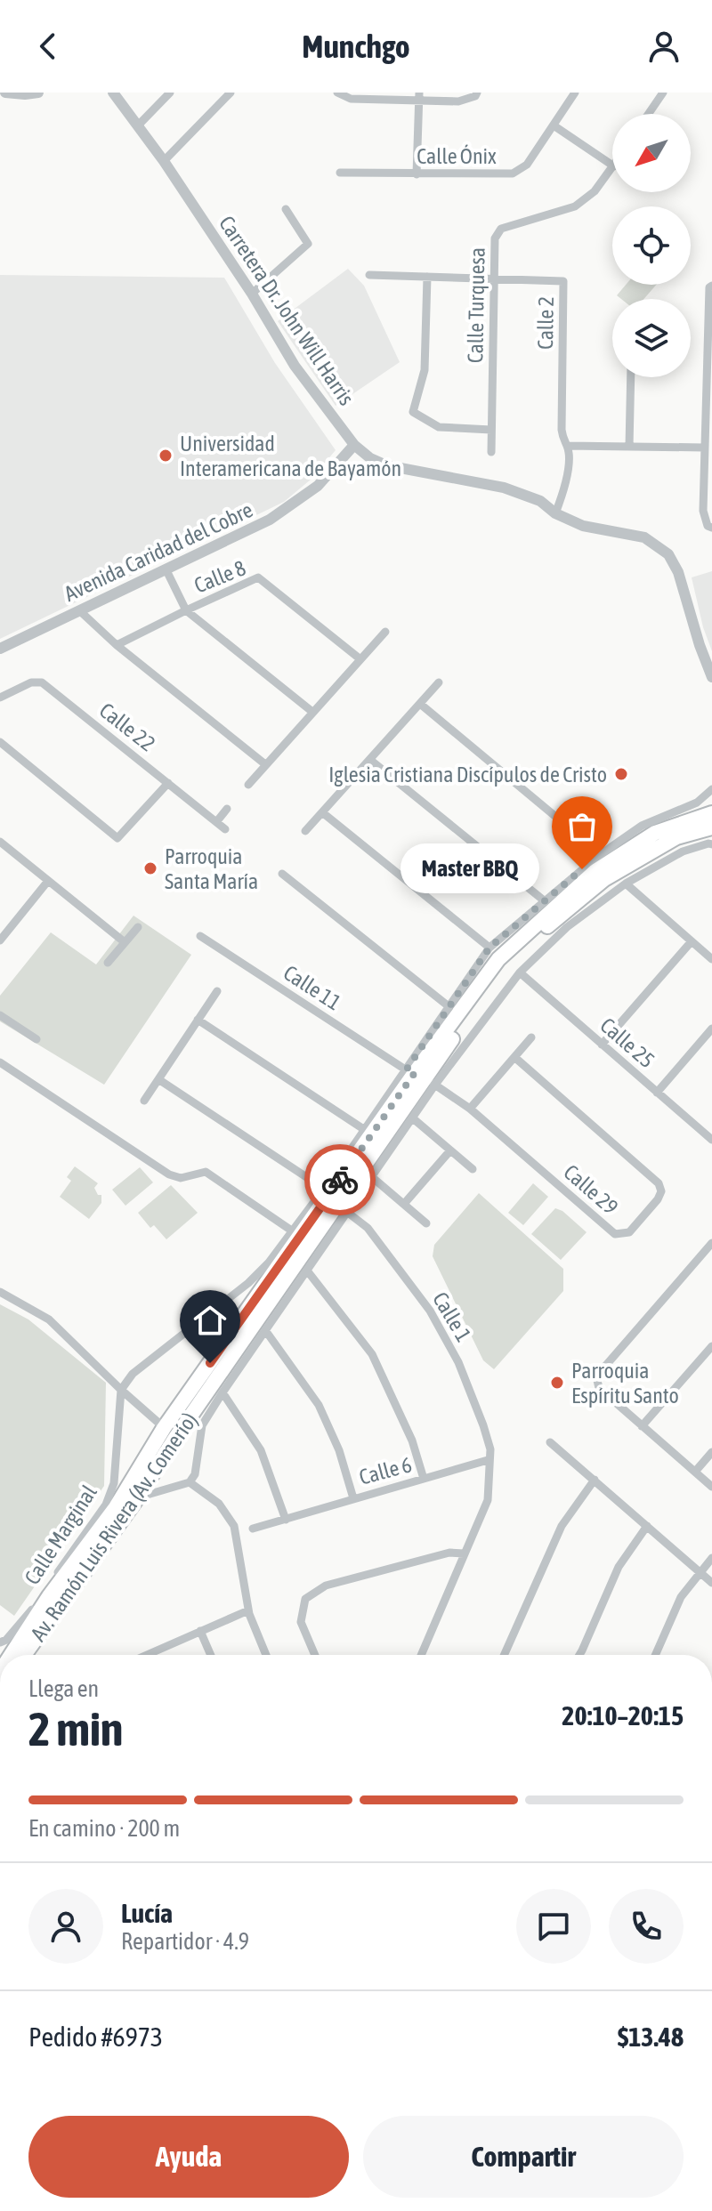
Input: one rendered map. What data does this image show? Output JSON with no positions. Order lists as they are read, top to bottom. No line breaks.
{"streets":{"highway":["Av. Ramón Luis Rivera (Av. Comerío)"],"street":["Calle Ónix","Calle Turquesa","Carretera Dr. John Will Harris","Calle 2","Avenida Caridad del Cobre","Calle 8","Calle 22","Calle 11","Calle 25","Calle 29","Calle 1","Calle 6","Calle Marginal"]},"crossings":[["Calle Turquesa","Calle 2"],["Carretera Dr. John Will Harris","Calle 2"],["Carretera Dr. John Will Harris","Avenida Caridad del Cobre"],["Calle 11","Calle 29"],["Calle 11","Av. Ramón Luis Rivera (Av. Comerío)"],["Calle 29","Av. Ramón Luis Rivera (Av. Comerío)"],["Calle 1","Calle 6"]],"places":["Universidad Interamericana de Bayamón","Iglesia Cristiana Discípulos de Cristo","Parroquia Santa María","Master BBQ","Parroquia Espíritu Santo"],"north":"bottom left","page":{"header":"Munchgo","bubble":"Master BBQ","heading":["2 min","Llega en","20:10–20:15"],"panel":["Lucía","Repartidor · 4.9","Pedido #6973","$13.48"],"bar":"En camino · 200 m","buttons":["Ayuda","Compartir"]}}
